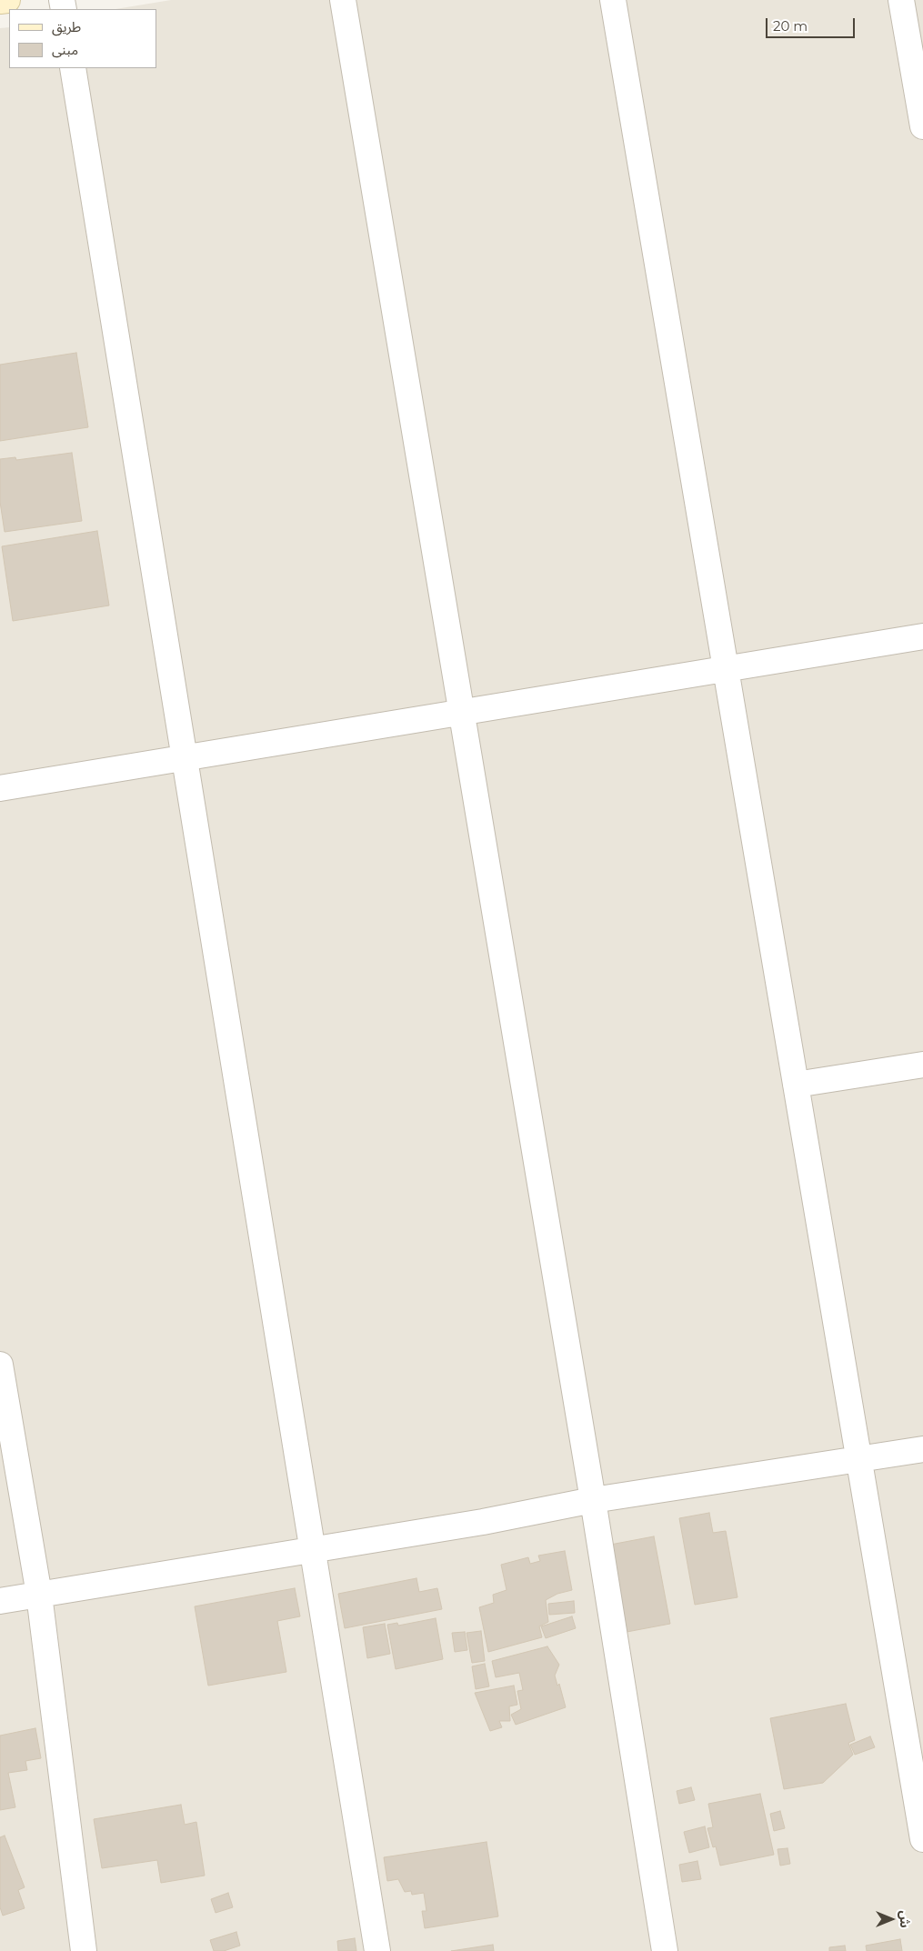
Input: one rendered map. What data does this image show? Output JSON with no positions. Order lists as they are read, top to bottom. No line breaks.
{"legend":["طريق","مبنى"],"scale_bar":"20 m","north":"right"}
